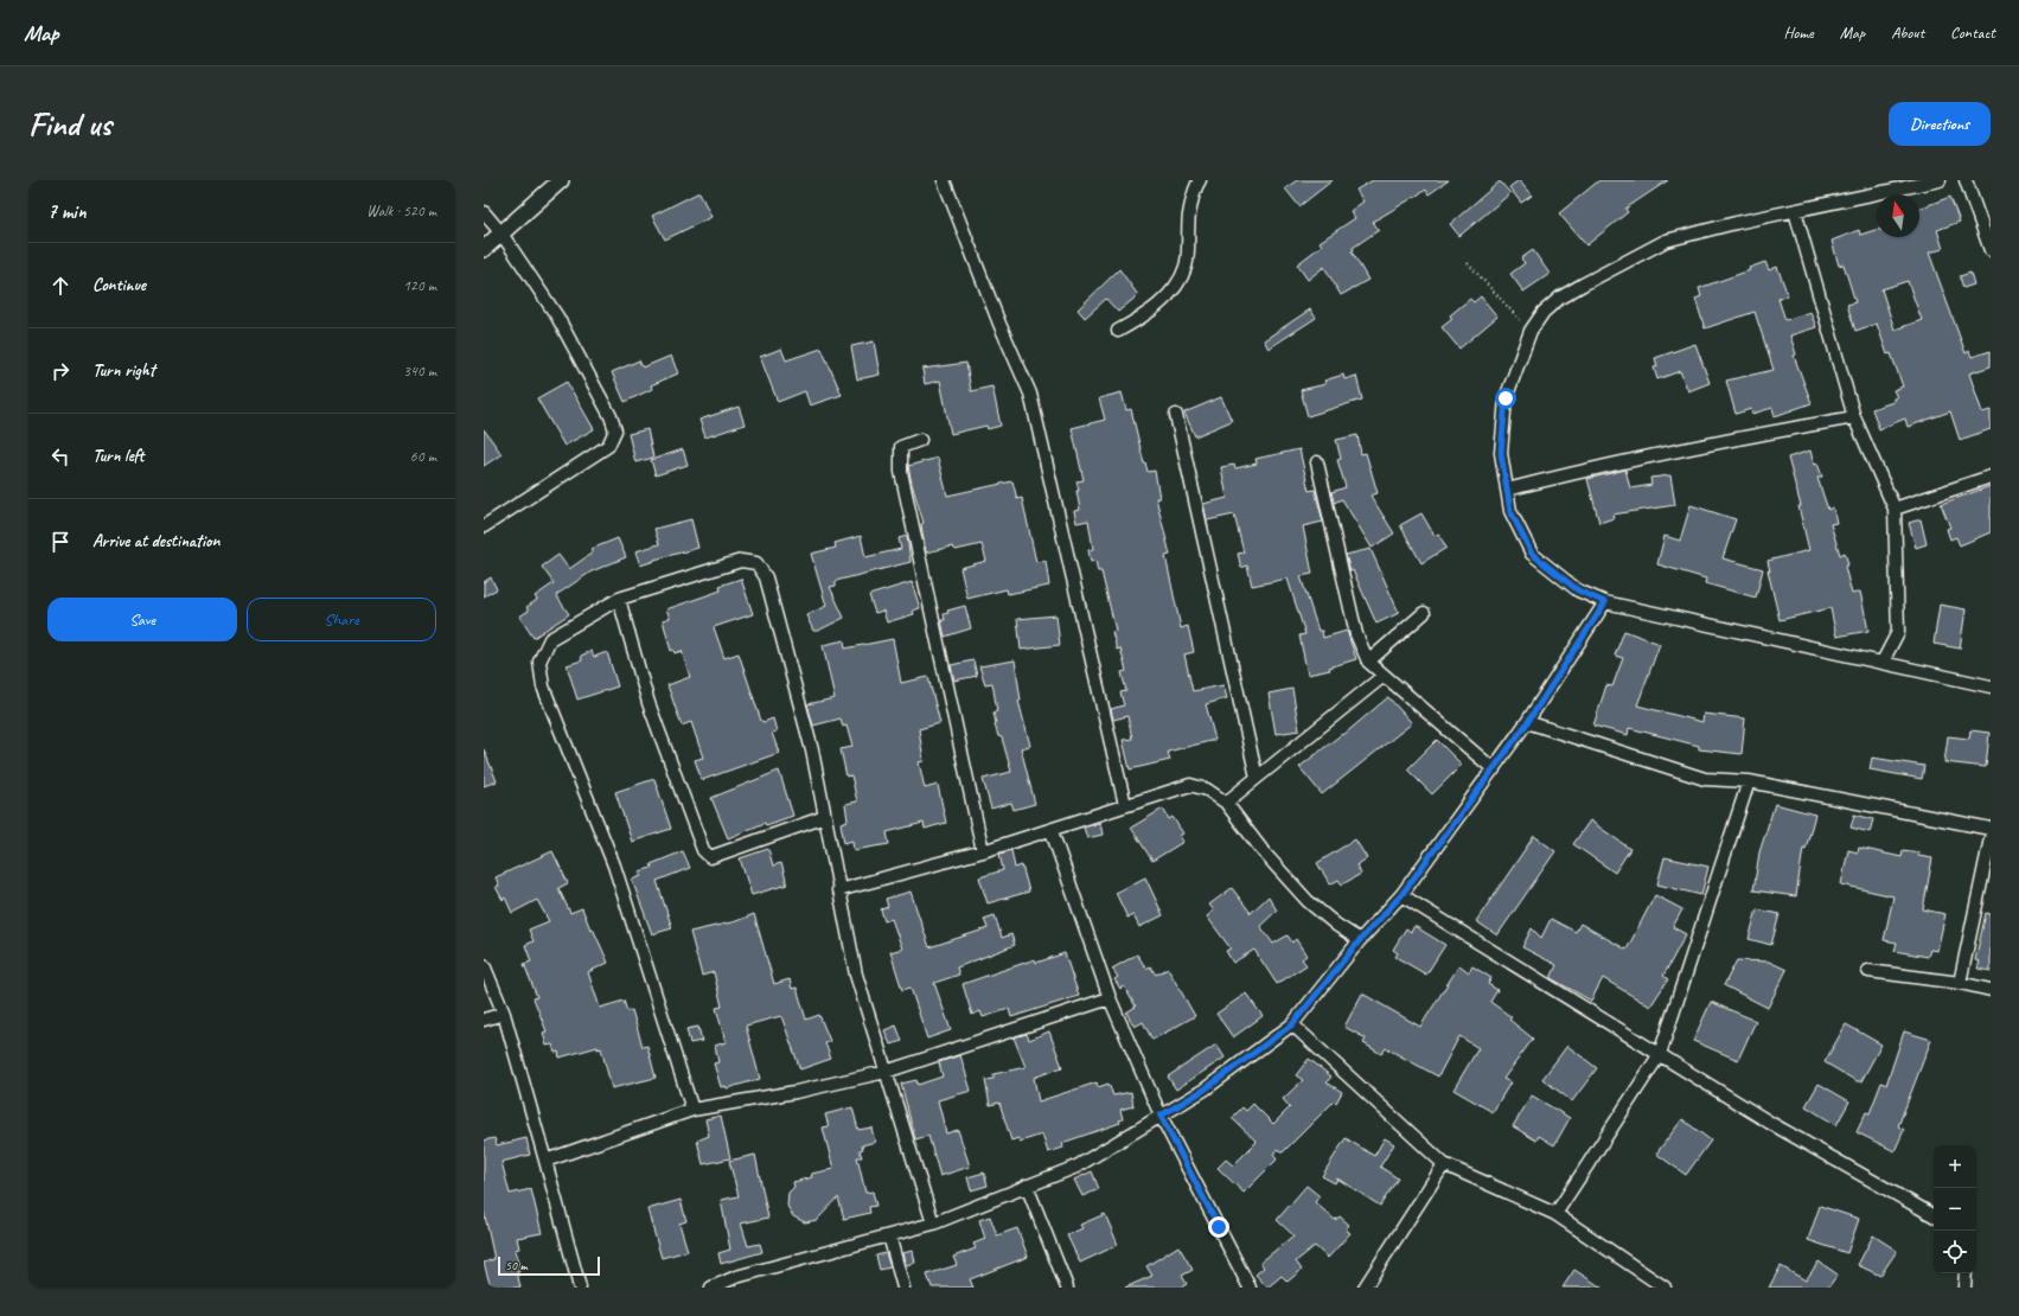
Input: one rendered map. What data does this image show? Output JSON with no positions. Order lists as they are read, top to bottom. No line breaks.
{"scale_bar":"50 m","north":"top","page":{"header":"Map","nav":["Home","Map","About","Contact"],"buttons":["Directions",["Save","Share"]],"title":"Find us","heading":["7 min","Walk · 520 m"],"list":[["Continue","120 m"],["Turn right","340 m"],["Turn left","60 m"],"Arrive at destination"],"map_buttons":["+","−"],"scale":"50 m"}}
